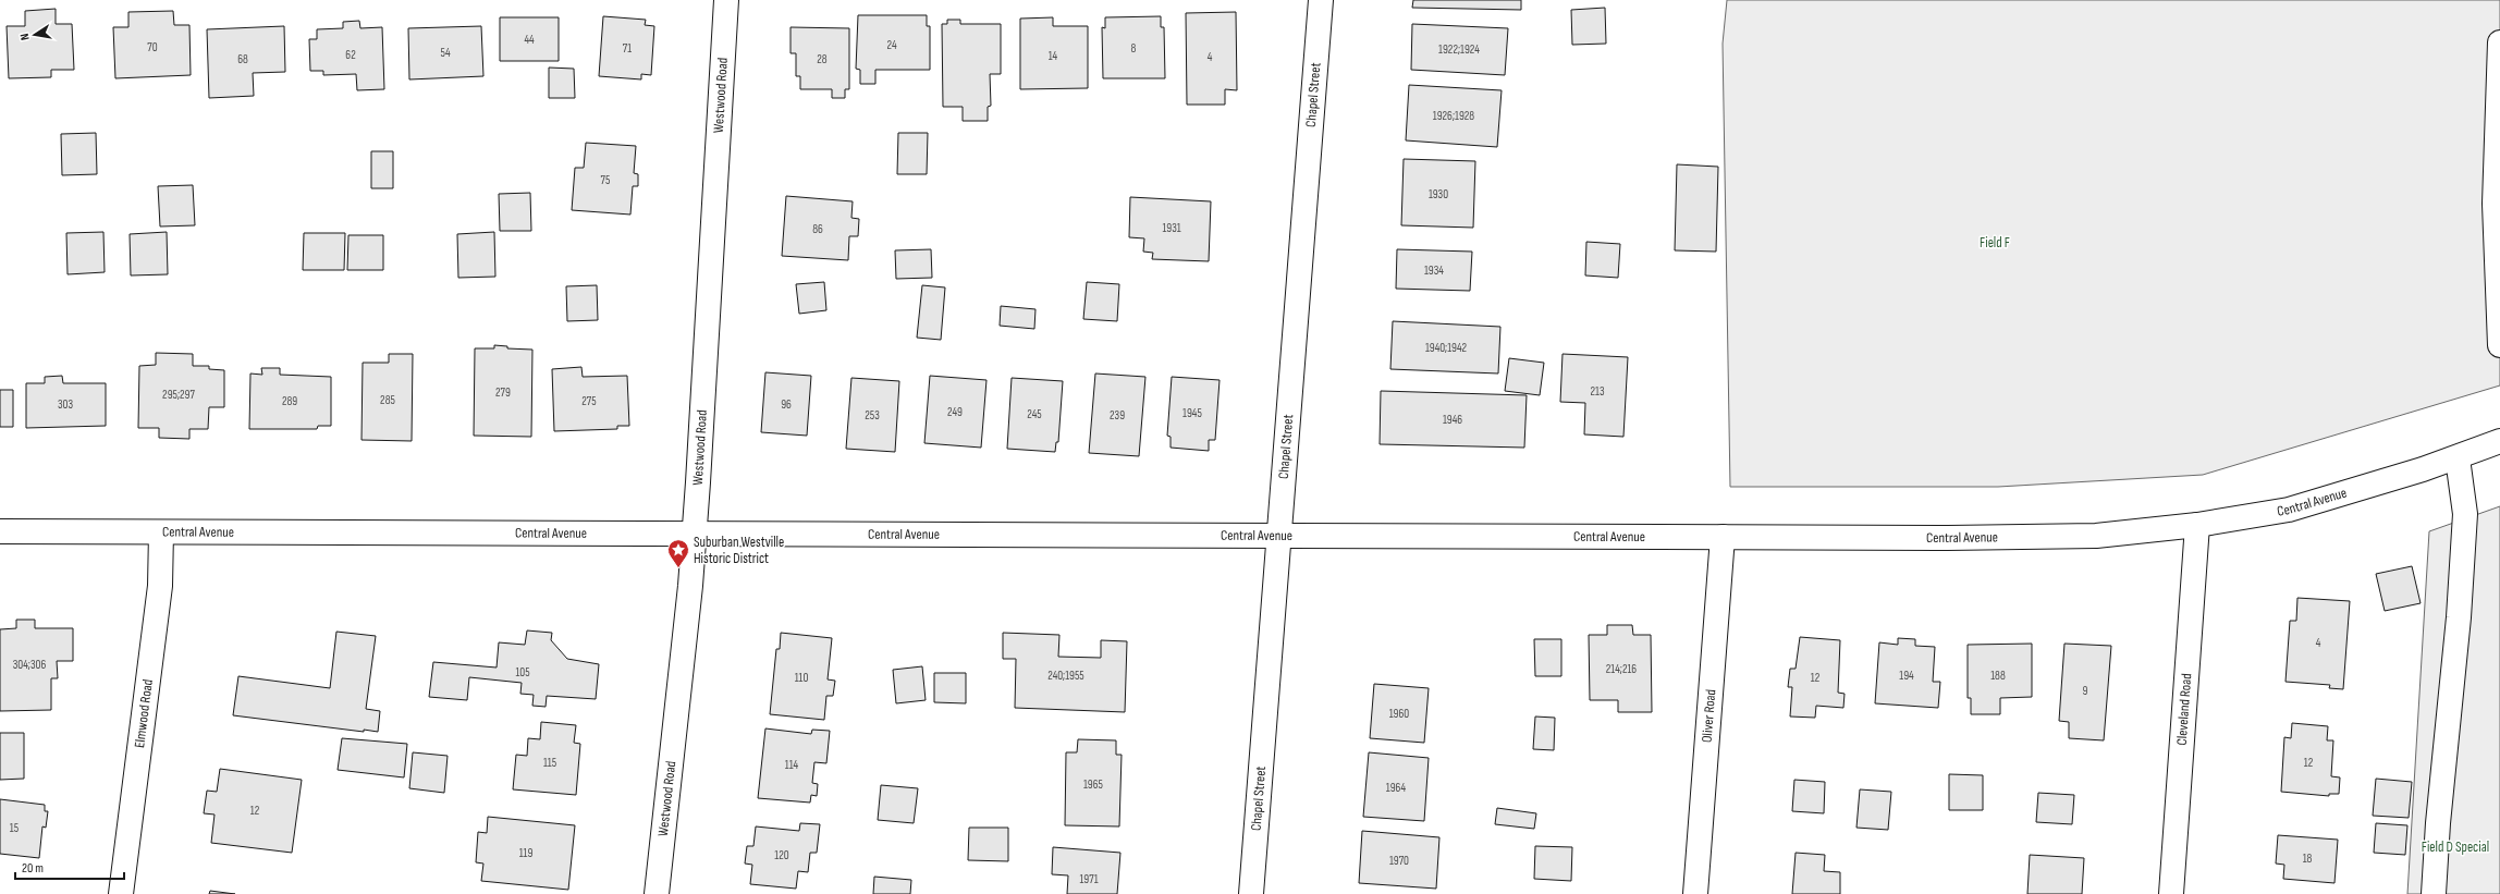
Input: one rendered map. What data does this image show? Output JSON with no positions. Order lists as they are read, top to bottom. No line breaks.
{"streets":{"street":["Chapel Street","Westwood Road","Central Avenue","Cleveland Road","Elmwood Road","Oliver Road"]},"crossings":[["Chapel Street","Central Avenue"],["Westwood Road","Central Avenue"],["Central Avenue","Cleveland Road"],["Central Avenue","Elmwood Road"],["Central Avenue","Oliver Road"]],"parks":["Field F","Field D Special"],"places":{"place":["Suburban Westville Historic District"]},"house_numbers":["44","24","70","71","8","1922;1924","54","62","14","4","68","28","1926;1928","75","1930","1931","86","1934","1940;1942","213","279","295;297","285","289","275","303","96","249","1945","245","253","239","1946","4","304;306","214;216","105","240;1955","194","188","110","12","9","1960","115","12","114","1965","1964","12","15","119","120","18","1970","1971"],"scale_bar":"20 m","north":"left"}
